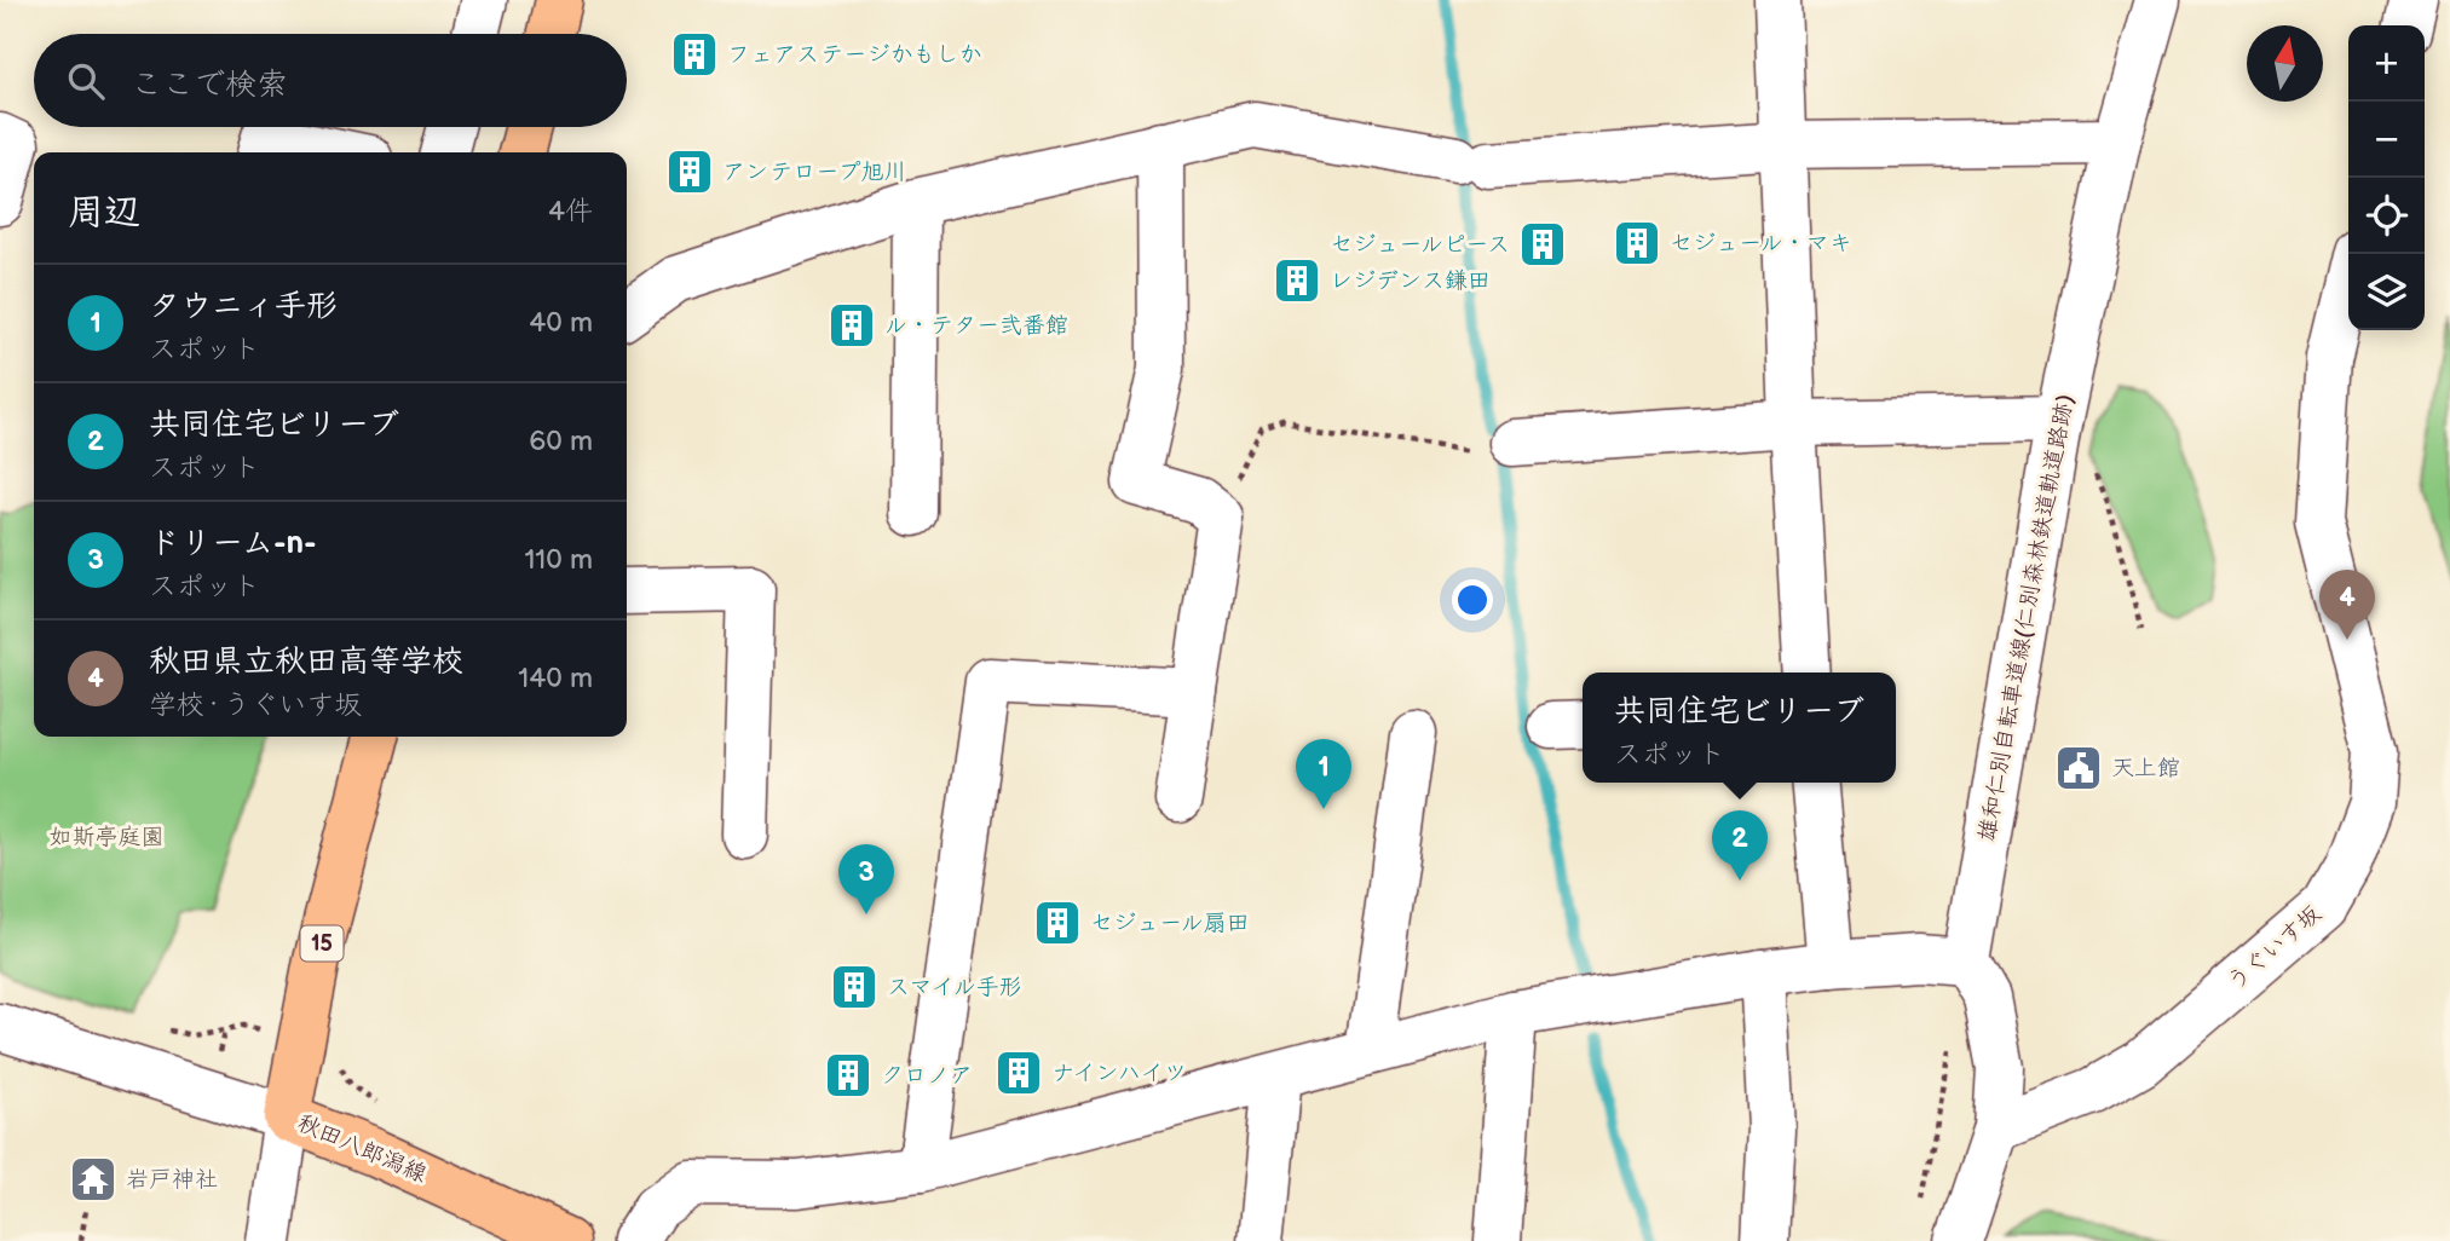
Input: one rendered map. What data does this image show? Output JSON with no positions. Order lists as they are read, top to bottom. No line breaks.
{"streets":{"main road":["15","秋田八郎潟線"],"street":["雄和仁別自転車道線(仁別森林鉄道軌道路跡)","うぐいす坂"]},"parks":["如斯亭庭園"],"places":{"building":["フェアステージかもしか","アンテロープ旭川","セジュール・マキ","セジュールピース","レジデンス鎌田","ル・テター弐番館","セジュール扇田","スマイル手形","ナインハイツ","クロノア"],"public building":["天上館"],"temple":["岩戸神社"]},"north":"top","page":{"map_buttons":["+","−"],"search":"ここで検索","heading":["周辺","4件"],"list":[{"mark":"1","name":"タウニィ手形","note":"スポット","value":"40 m"},{"mark":"2","name":"共同住宅ビリーブ","note":"スポット","value":"60 m"},{"mark":"3","name":"ドリーム-n-","note":"スポット","value":"110 m"},{"mark":"4","name":"秋田県立秋田高等学校","note":"学校 · うぐいす坂","value":"140 m"}],"pins":["4","1","2","3"],"popup":["共同住宅ビリーブ","スポット"]}}
